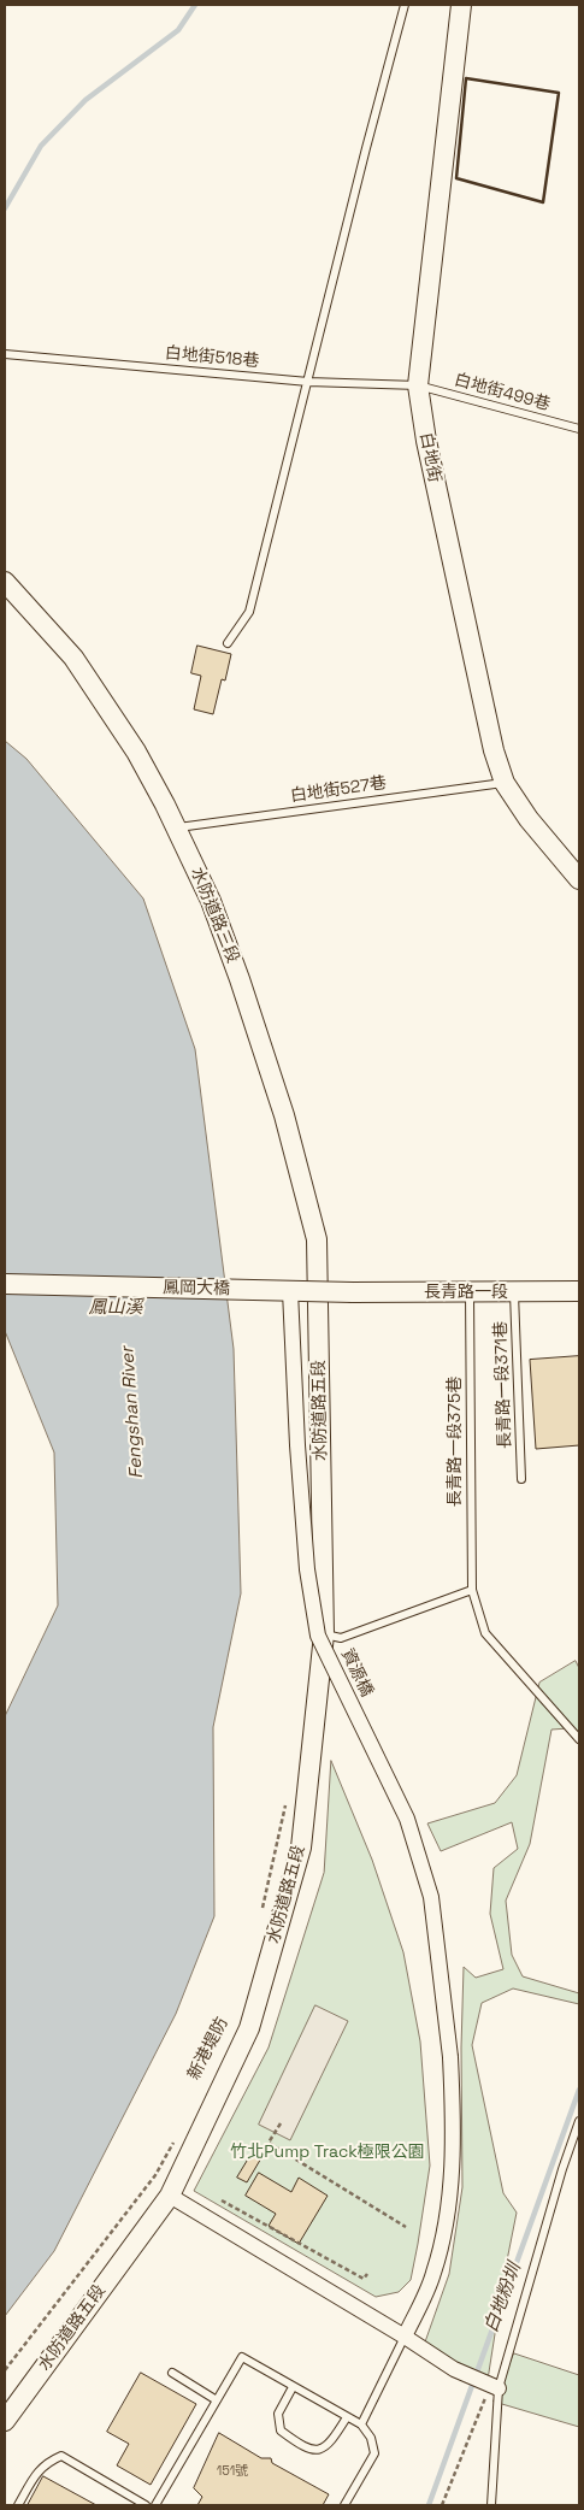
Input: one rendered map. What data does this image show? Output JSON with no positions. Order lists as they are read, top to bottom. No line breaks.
{"streets":{"street":["白地街","水防道路三段","鳳岡大橋","長青路一段","水防道路五段","資源橋"],"lane":["白地街518巷","白地街499巷","白地街527巷","長青路一段371巷","長青路一段375巷"]},"crossings":[["白地街518巷","白地街499巷"],["白地街518巷","白地街"],["白地街499巷","白地街"],["白地街","白地街527巷"],["白地街527巷","水防道路三段"],["水防道路三段","水防道路五段"],["鳳岡大橋","長青路一段"],["鳳岡大橋","資源橋"],["長青路一段","長青路一段371巷"],["長青路一段","長青路一段375巷"]],"water":["鳳山溪","Fengshan River","白地粉圳"],"parks":["竹北Pump Track極限公園"],"house_numbers":["151號"]}
